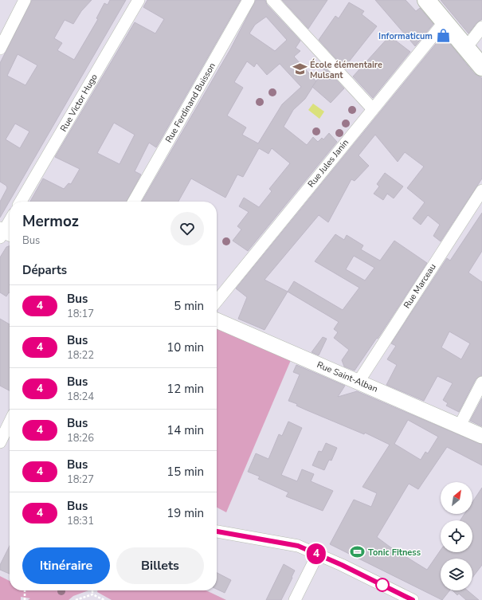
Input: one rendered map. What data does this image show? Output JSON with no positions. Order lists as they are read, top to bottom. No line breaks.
{"streets":{"street":["Rue Victor Hugo","Rue Ferdinand Buisson","Rue Jules Janin","Rue Marceau","Rue Saint-Alban"]},"crossings":[["Rue Marceau","Rue Saint-Alban"]],"places":{"shop":["Informaticum"],"school or university":["École élémentaire Mulsant"],"sports":["Tonic Fitness"]},"lines":["bus line 4"],"north":"top right","page":{"on_map":"4","heading":[["Mermoz","Bus"],"Départs"],"list":[{"mark":"4","name":"Bus","note":"18:17","value":"5 min"},{"mark":"4","name":"Bus","note":"18:22","value":"10 min"},{"mark":"4","name":"Bus","note":"18:24","value":"12 min"},{"mark":"4","name":"Bus","note":"18:26","value":"14 min"},{"mark":"4","name":"Bus","note":"18:27","value":"15 min"},{"mark":"4","name":"Bus","note":"18:31","value":"19 min"}],"buttons":["Itinéraire","Billets"]}}
